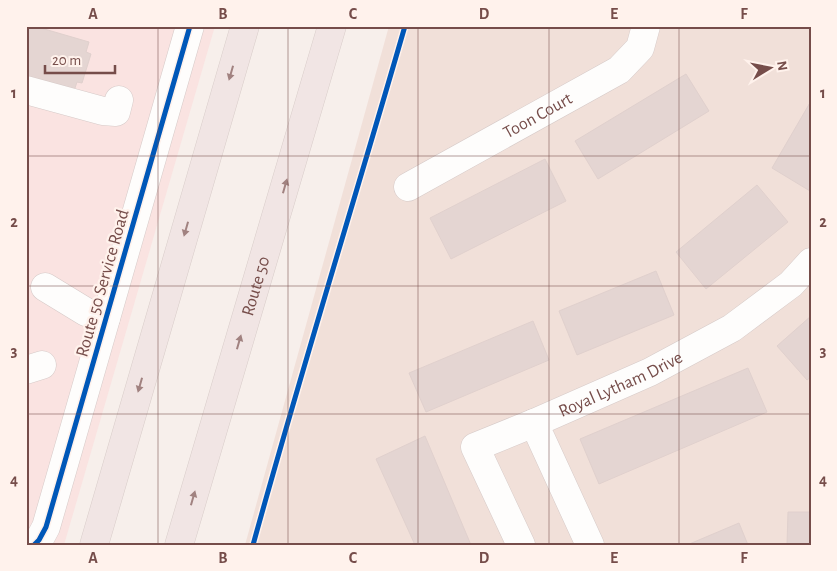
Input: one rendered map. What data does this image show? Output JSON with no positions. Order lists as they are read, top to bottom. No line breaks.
{"streets":{"highway":["Route 50"],"street":["Toon Court","Route 50 Service Road","Royal Lytham Drive"]},"scale_bar":"20 m","north":"right","grid":{"columns":["A","B","C","D","E","F"],"rows":["1","2","3","4"]}}
